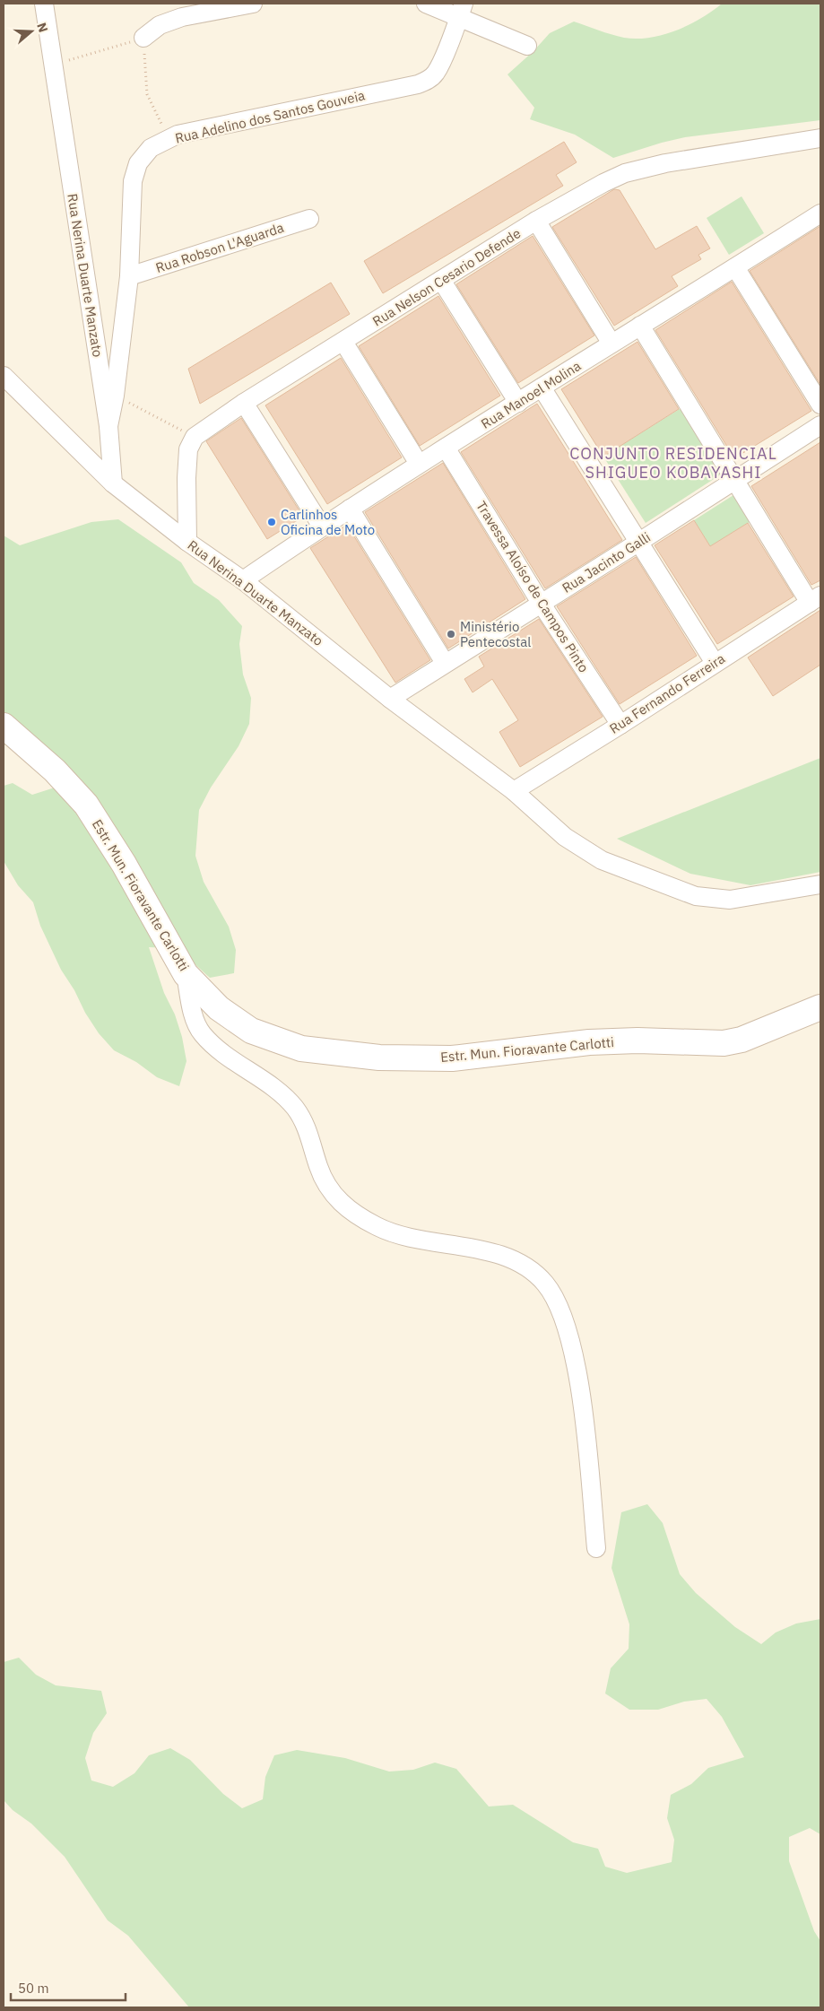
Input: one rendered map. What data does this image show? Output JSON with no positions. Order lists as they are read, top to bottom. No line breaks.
{"streets":{"street":["Rua Adelino dos Santos Gouveia","Rua Robson L'Aguarda","Rua Nerina Duarte Manzato","Rua Nelson Cesario Defende","Rua Manoel Molina","Rua Jacinto Galli","Travessa Aloíso de Campos Pinto","Rua Fernando Ferreira","Estr. Mun. Fioravante Carlotti"]},"crossings":[["Rua Adelino dos Santos Gouveia","Rua Robson L'Aguarda"],["Rua Adelino dos Santos Gouveia","Rua Nerina Duarte Manzato"],["Rua Nerina Duarte Manzato","Rua Manoel Molina"],["Rua Nerina Duarte Manzato","Rua Jacinto Galli"],["Rua Nerina Duarte Manzato","Rua Fernando Ferreira"],["Rua Manoel Molina","Travessa Aloíso de Campos Pinto"],["Rua Jacinto Galli","Travessa Aloíso de Campos Pinto"],["Travessa Aloíso de Campos Pinto","Rua Fernando Ferreira"]],"districts":["CONJUNTO RESIDENCIAL SHIGUEO KOBAYASHI"],"places":["Carlinhos Oficina de Moto","Ministério Pentecostal"],"scale_bar":"50 m","north":"right"}
